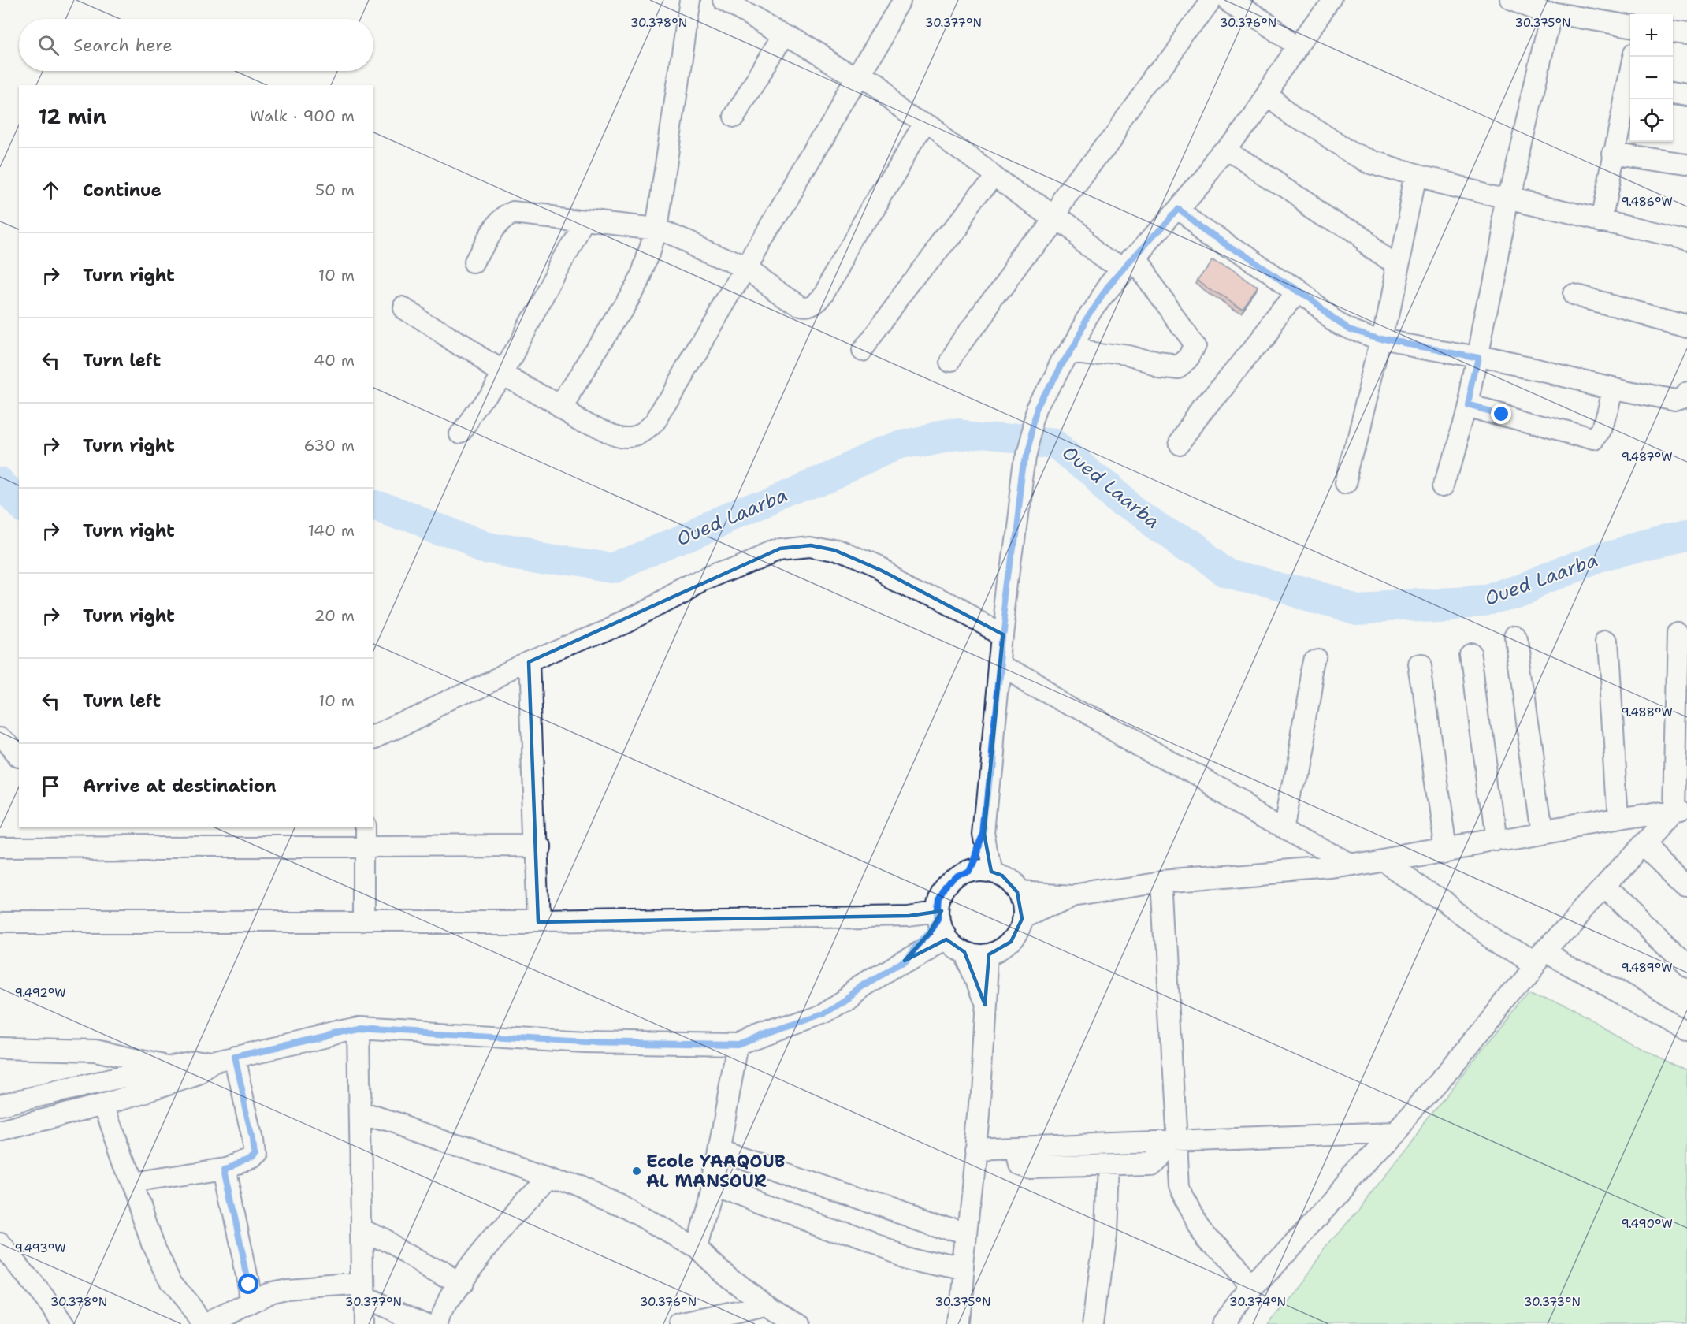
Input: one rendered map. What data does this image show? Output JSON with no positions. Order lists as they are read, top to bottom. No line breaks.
{"water":["Oued Laarba"],"places":["Ecole YAAQOUB AL MANSOUR"],"page":{"map_buttons":["+","−"],"search":"Search here","heading":["12 min","Walk · 900 m"],"list":[["Continue","50 m"],["Turn right","10 m"],["Turn left","40 m"],["Turn right","630 m"],["Turn right","140 m"],["Turn right","20 m"],["Turn left","10 m"],"Arrive at destination"]},"coordinates":["30.377°N","30.376°N","30.378°N","30.375°N","9.486°W","9.487°W","9.488°W","9.489°W","9.492°W","9.490°W","9.493°W","30.374°N","30.373°N"]}
